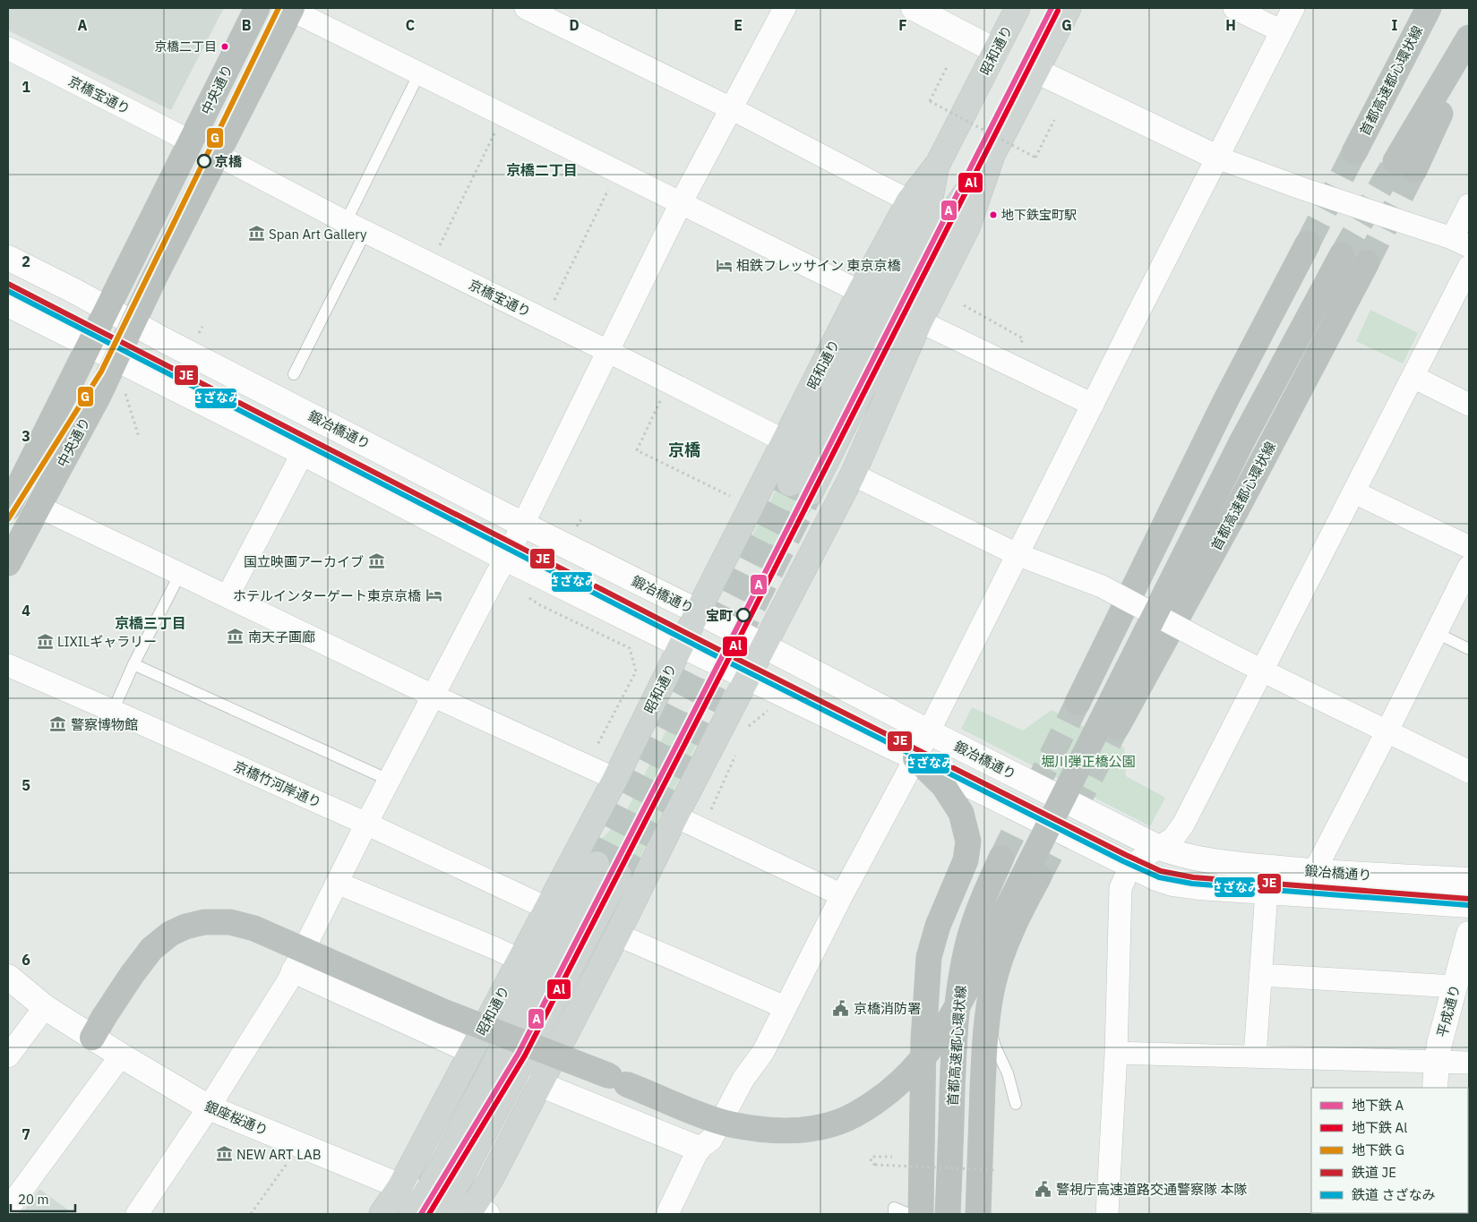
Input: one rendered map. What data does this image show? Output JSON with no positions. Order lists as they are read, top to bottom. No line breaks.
{"streets":{"highway":["首都高速都心環状線","中央通り"],"main road":["昭和通り"],"street":["京橋宝通り","鍛冶橋通り","京橋竹河岸通り","平成通り","銀座桜通り"]},"crossings":[["昭和通り","京橋宝通り"],["昭和通り","鍛冶橋通り"],["昭和通り","京橋竹河岸通り"],["昭和通り","銀座桜通り"],["中央通り","京橋宝通り"],["中央通り","鍛冶橋通り"]],"districts":["京橋二丁目","京橋","京橋三丁目"],"parks":["堀川弾正橋公園"],"places":{"other":["京橋二丁目","京橋","地下鉄宝町駅","宝町"],"museum":["Span Art Gallery","国立映画アーカイブ","南天子画廊","LIXILギャラリー","警察博物館","NEW ART LAB"],"hotel":["相鉄フレッサイン 東京京橋","ホテルインターゲート東京京橋"],"public building":["京橋消防署","警視庁高速道路交通警察隊 本隊"]},"lines":["metro line A","metro line G","metro line Al","rail line JE","rail line さざなみ"],"legend":["地下鉄 A","地下鉄 Al","地下鉄 G","鉄道 JE","鉄道 さざなみ"],"scale_bar":"20 m","grid":{"columns":["A","B","C","D","E","F","G","H","I"],"rows":["1","2","3","4","5","6","7"]}}
